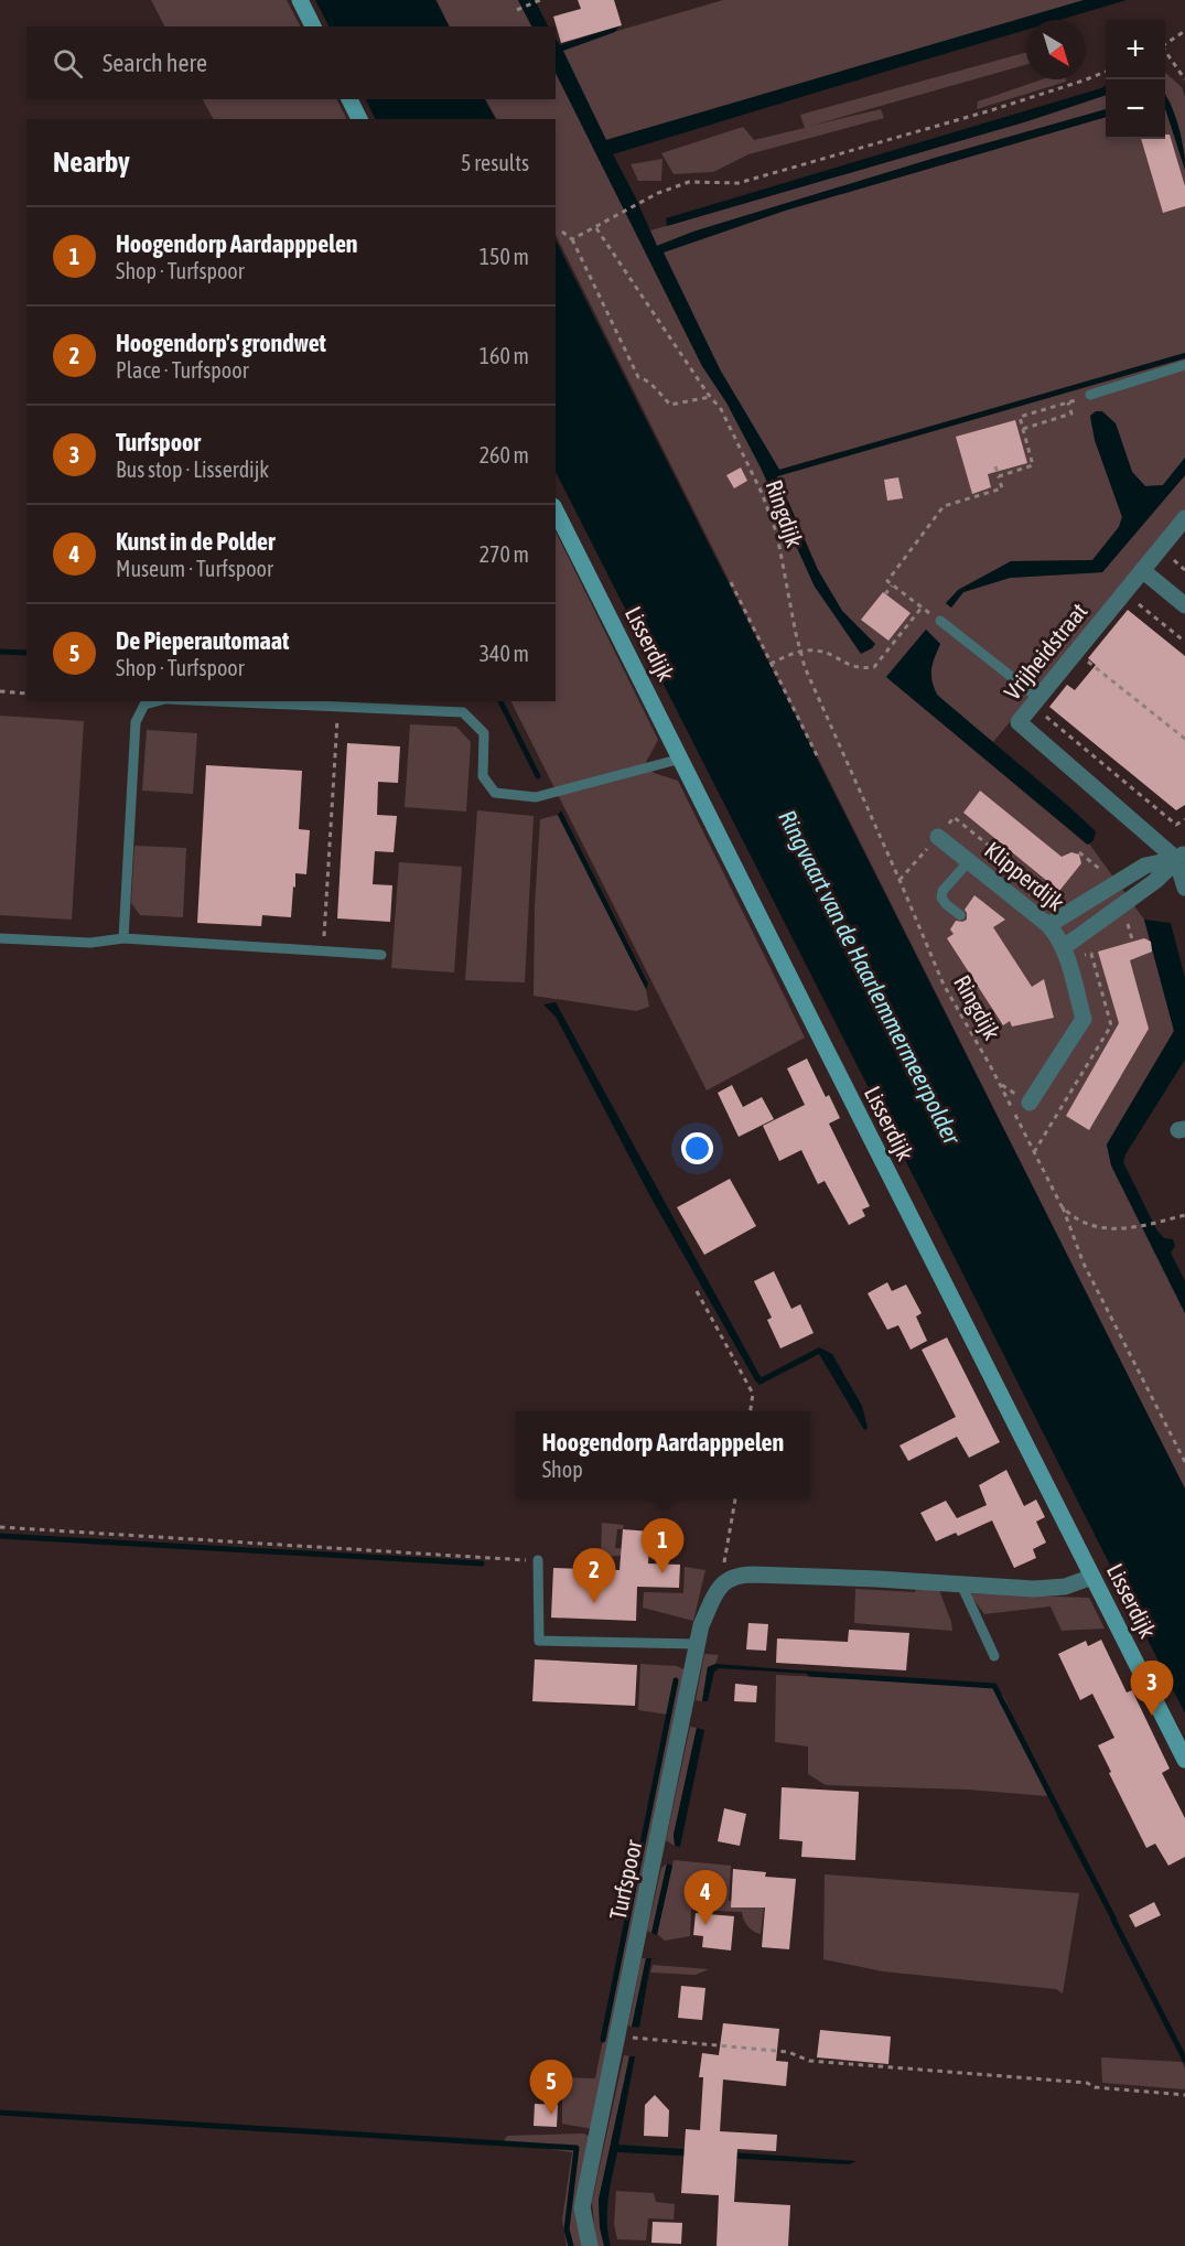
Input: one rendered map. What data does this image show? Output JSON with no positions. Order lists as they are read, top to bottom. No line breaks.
{"streets":{"street":["Lisserdijk","Vrijheidstraat","Klipperdijk","Turfspoor"],"path":["Ringdijk"]},"water":["Ringvaart van de Haarlemmermeerpolder"],"north":"bottom right","page":{"map_buttons":["+","−"],"search":"Search here","heading":["Nearby","5 results"],"list":[{"mark":"1","name":"Hoogendorp Aardapppelen","note":"Shop · Turfspoor","value":"150 m"},{"mark":"2","name":"Hoogendorp's grondwet","note":"Place · Turfspoor","value":"160 m"},{"mark":"3","name":"Turfspoor","note":"Bus stop · Lisserdijk","value":"260 m"},{"mark":"4","name":"Kunst in de Polder","note":"Museum · Turfspoor","value":"270 m"},{"mark":"5","name":"De Pieperautomaat","note":"Shop · Turfspoor","value":"340 m"}],"popup":["Hoogendorp Aardapppelen","Shop"],"pins":["1","2","3","4","5"]}}
